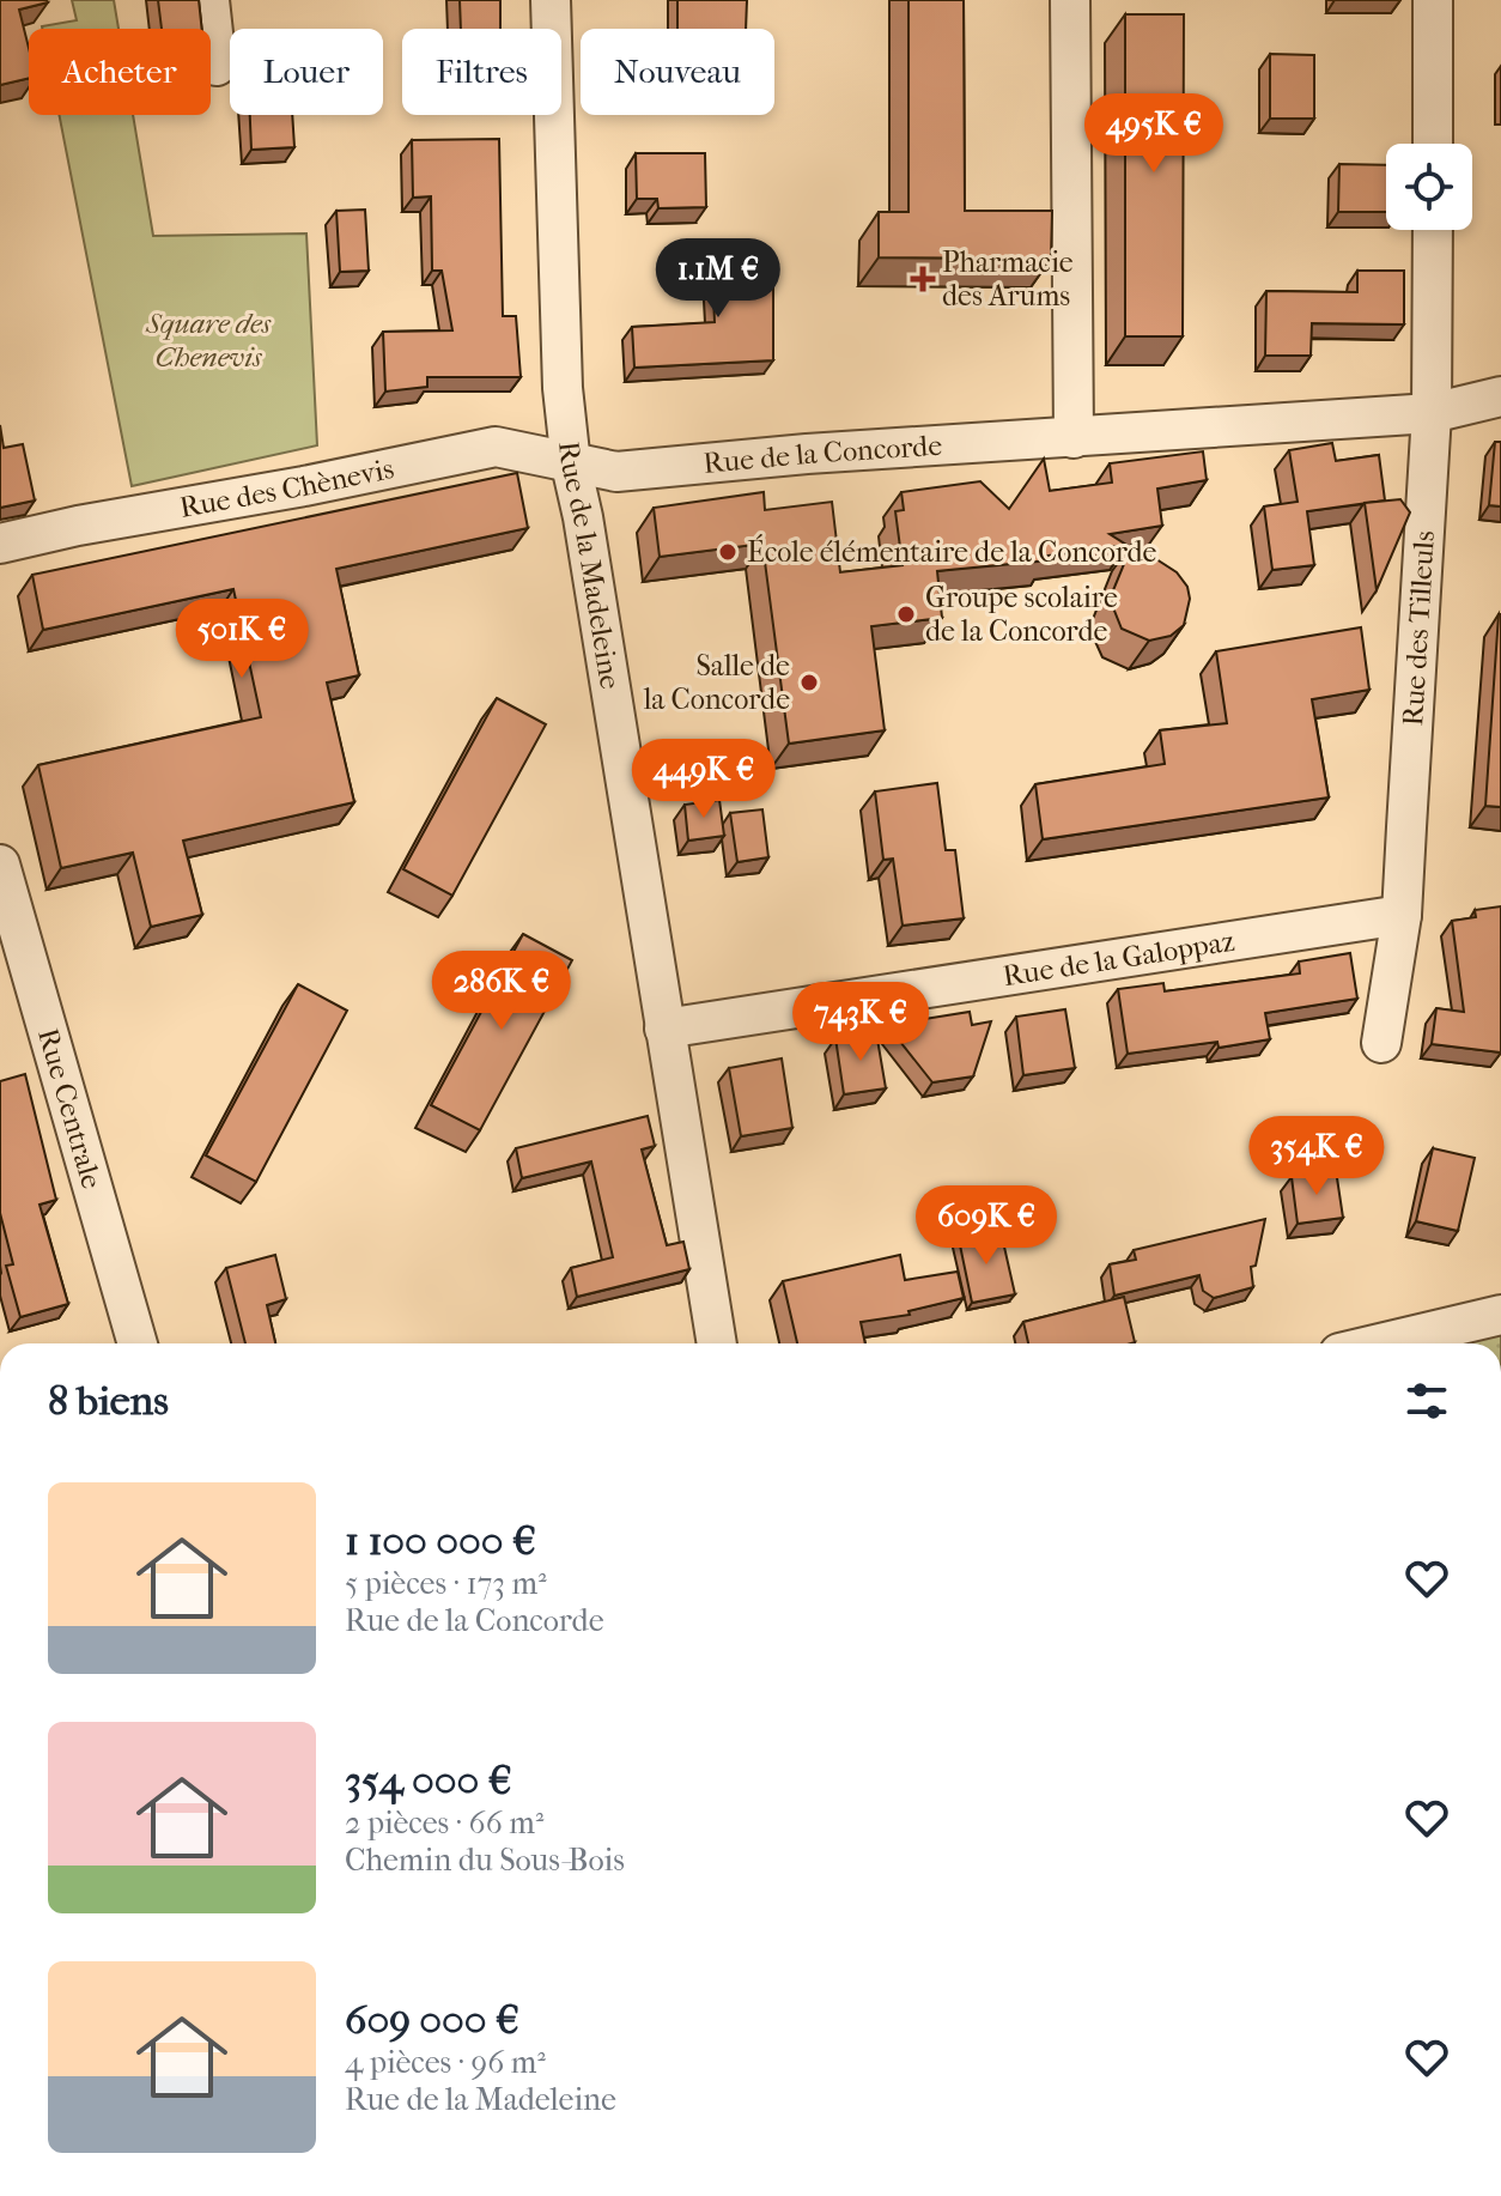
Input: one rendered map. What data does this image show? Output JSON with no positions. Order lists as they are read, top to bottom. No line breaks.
{"streets":{"street":["Rue de la Concorde","Rue des Chènevis","Rue de la Madeleine","Rue des Tilleuls","Rue de la Galoppaz","Rue Centrale"]},"crossings":[["Rue de la Concorde","Rue des Chènevis"],["Rue de la Concorde","Rue de la Madeleine"],["Rue de la Concorde","Rue des Tilleuls"],["Rue des Chènevis","Rue de la Madeleine"],["Rue de la Madeleine","Rue de la Galoppaz"],["Rue des Tilleuls","Rue de la Galoppaz"]],"parks":["Square des Chenevis"],"places":{"health":["Pharmacie des Arums"],"other":["École élémentaire de la Concorde","Groupe scolaire de la Concorde","Salle de la Concorde"]},"page":{"chip":["Acheter","Louer","Filtres","Nouveau"],"price":["495K €","1.1M €","501K €","449K €","286K €","743K €","354K €","609K €"],"heading":"8 biens","list":[{"name":"1 100 000 €","note":"5 pièces · 173 m² · Rue de la Concorde"},{"name":"354 000 €","note":"2 pièces · 66 m² · Chemin du Sous-Bois"},{"name":"609 000 €","note":"4 pièces · 96 m² · Rue de la Madeleine"}]}}
